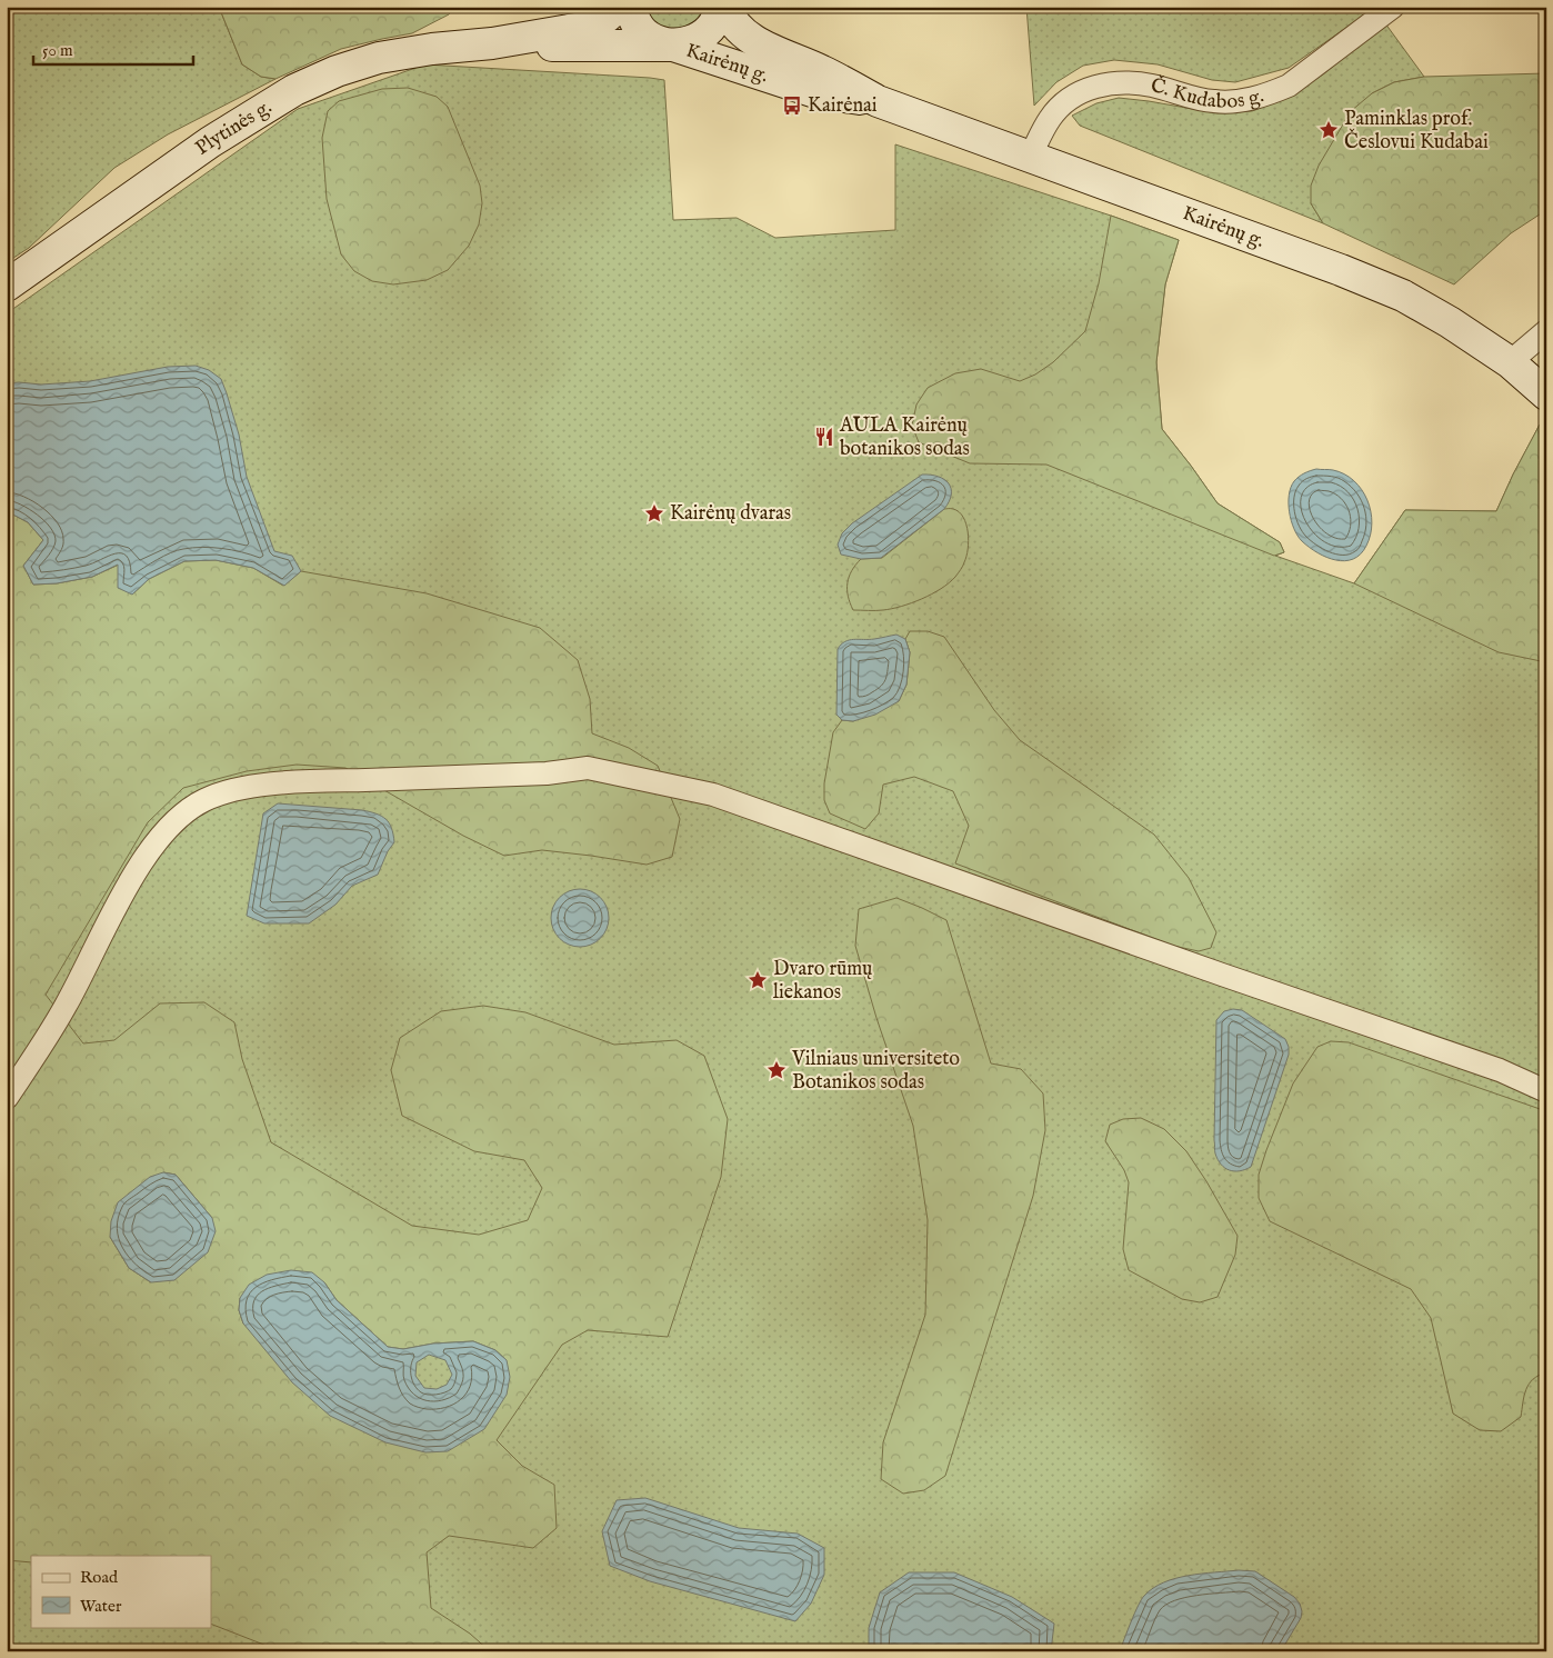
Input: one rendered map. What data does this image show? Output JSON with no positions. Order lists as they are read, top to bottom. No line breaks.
{"streets":{"main road":["Kairėnų g.","Plytinės g."],"street":["Č. Kudabos g."]},"crossings":[["Kairėnų g.","Č. Kudabos g."],["Kairėnų g.","Plytinės g."]],"places":{"bus stop":["Kairėnai"],"place":["Paminklas prof. Česlovui Kudabai","Kairėnų dvaras","Dvaro rūmų liekanos","Vilniaus universiteto Botanikos sodas"],"restaurant":["AULA Kairėnų botanikos sodas"]},"legend":["Road","Water"],"scale_bar":"50 m"}
